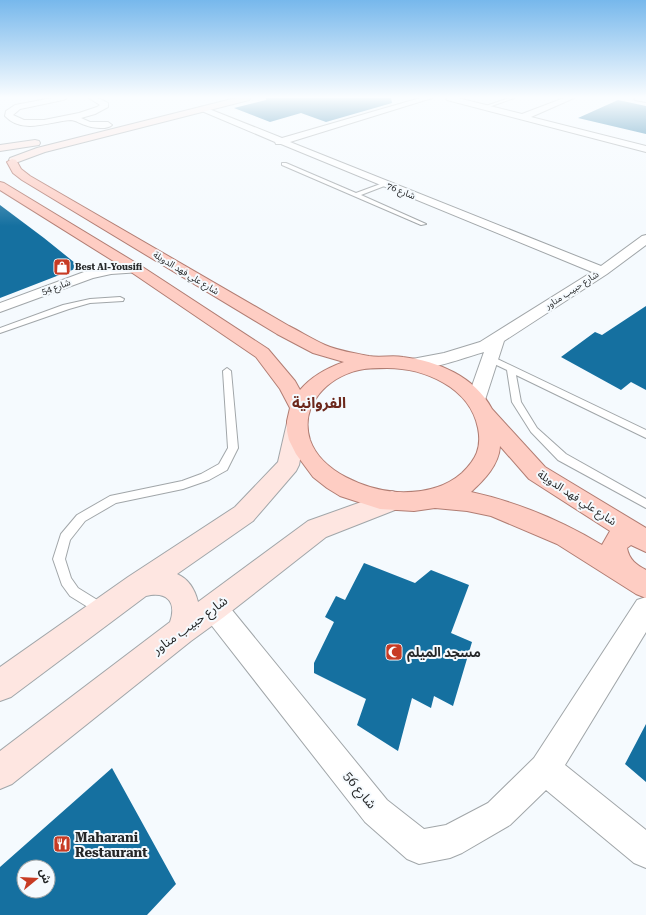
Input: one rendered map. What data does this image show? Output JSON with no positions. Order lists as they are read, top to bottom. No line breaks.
{"streets":{"main road":["شارع علي فهد الدويلة"],"street":["شارع 76","شارع 54","شارع حبيب مناور","شارع 56"]},"crossings":[["شارع 76","شارع حبيب مناور"],["شارع علي فهد الدويلة","شارع حبيب مناور"],["شارع حبيب مناور","شارع 56"]],"districts":["الفروانية"],"places":{"shop":["Best Al-Yousifi"],"mosque":["مسجد الميلم"],"restaurant":["Maharani Restaurant"]},"north":"right"}
